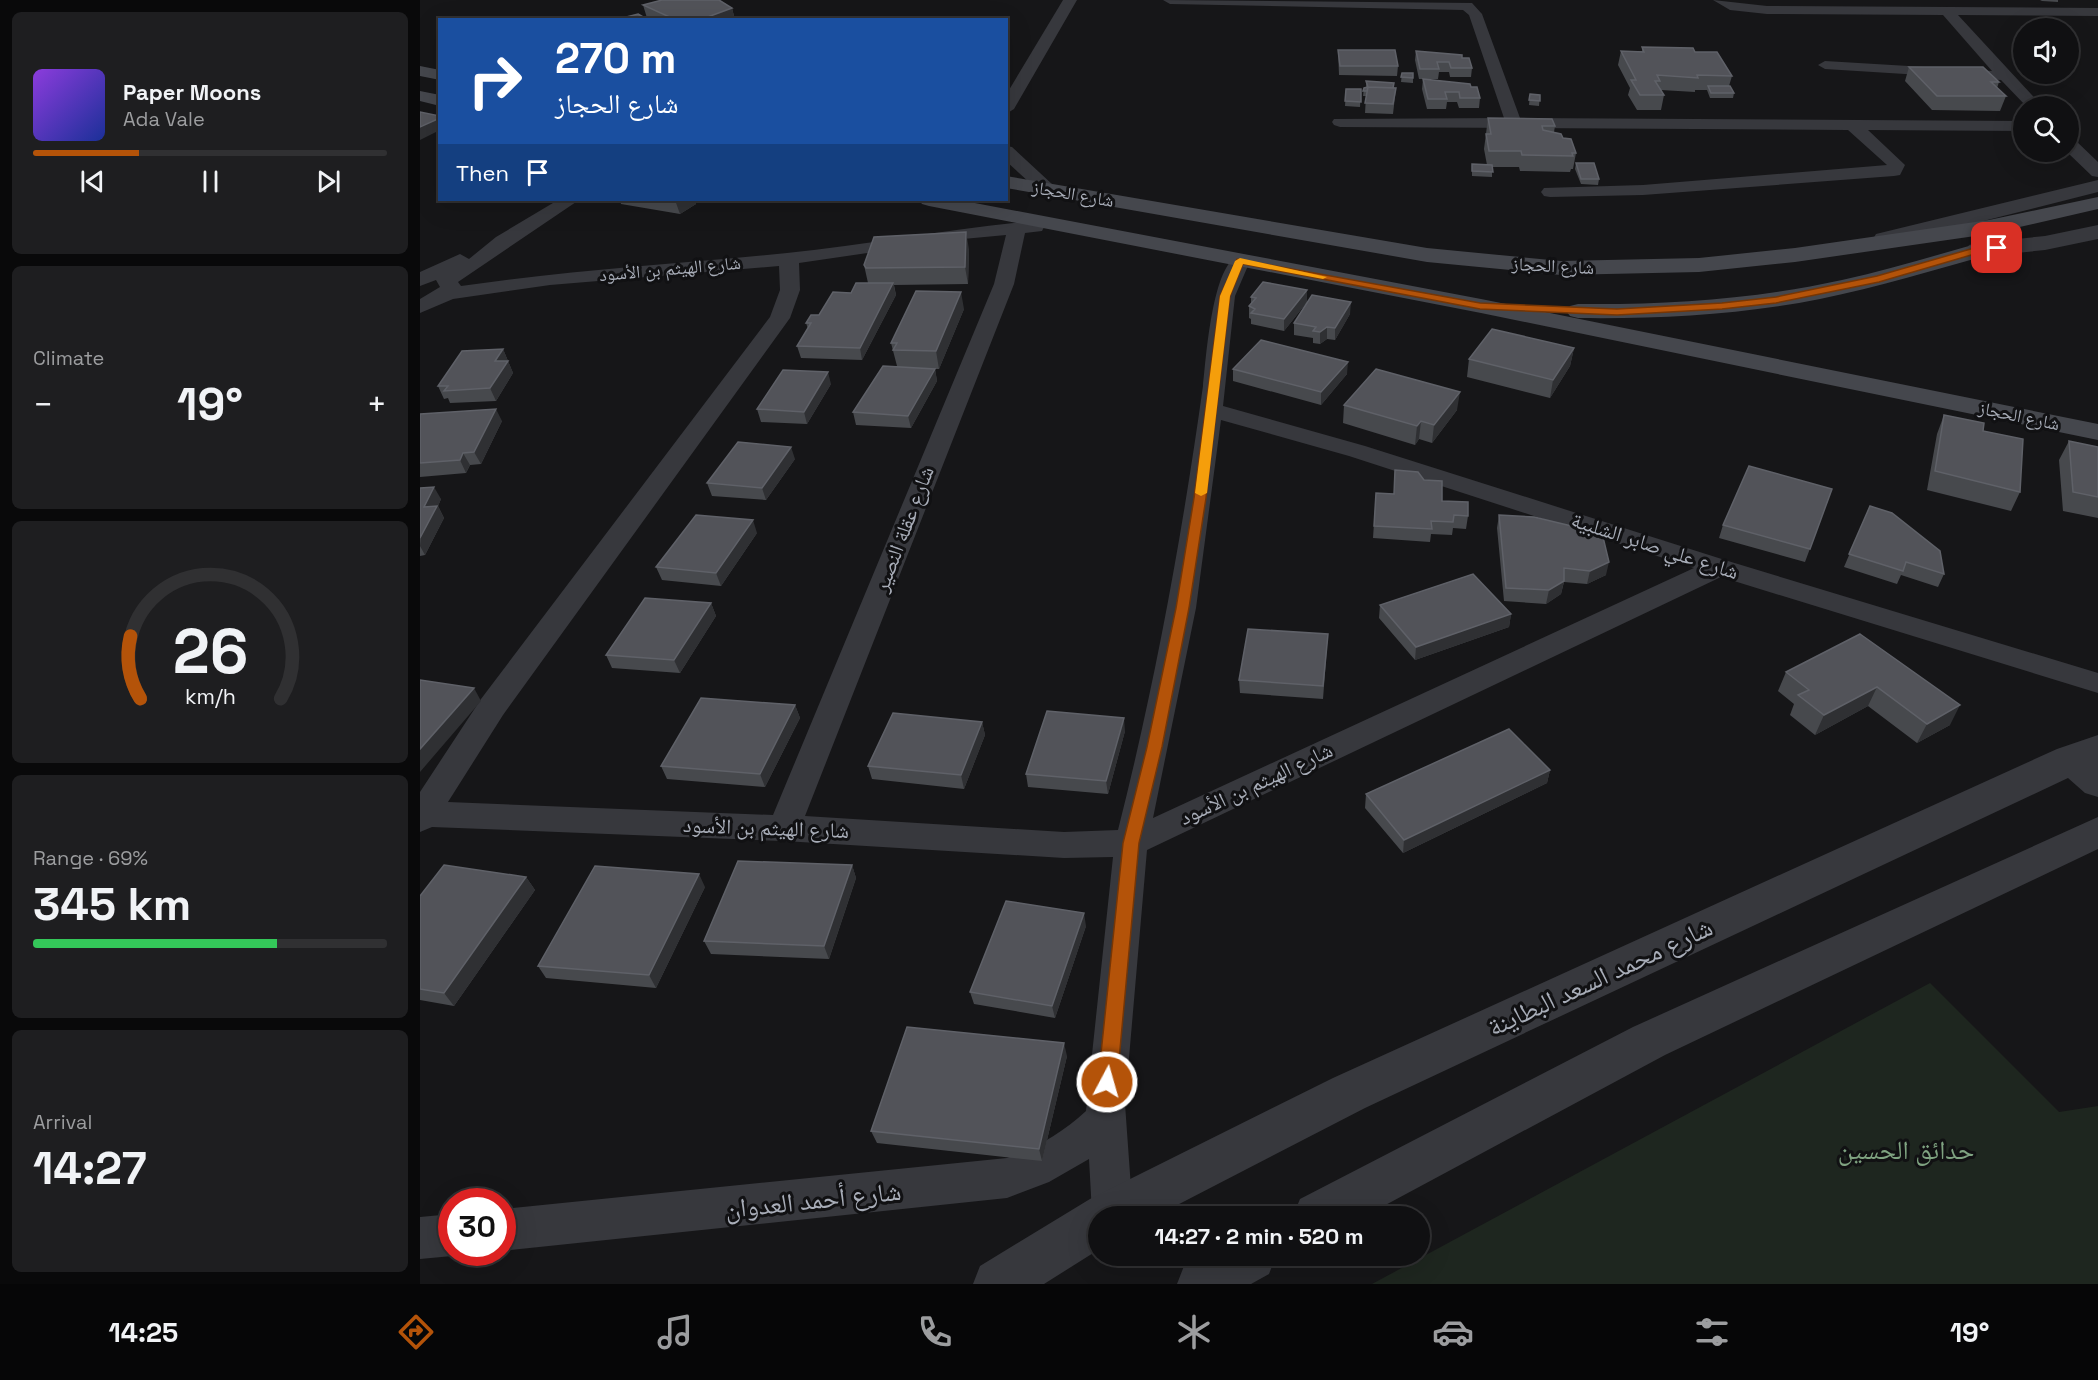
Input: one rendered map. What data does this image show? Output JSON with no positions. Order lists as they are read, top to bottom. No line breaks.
{"streets":{"main road":["شارع الحجاز"],"street":["شارع الهيثم بن الأسود","شارع عقلة النصير","شارع علي صابر الشلبية","شارع محمد السعد البطاينة","شارع أحمد العدوان"]},"crossings":[["شارع الحجاز","شارع الهيثم بن الأسود"],["شارع الهيثم بن الأسود","شارع عقلة النصير"],["شارع الهيثم بن الأسود","شارع علي صابر الشلبية"]],"parks":["حدائق الحسين"],"page":{"turn":["270 m","شارع الحجاز"],"song":["Paper Moons","Ada Vale"],"then":"Then","tile":["Climate",["Range · 69%","345 km"],["Arrival","14:27"]],"heat":["−","19°","+"],"limit":"30","trip":"14:27 · 2 min · 520 m","tabs":["14:25","19°"],"gauge":["26","km/h"]}}
